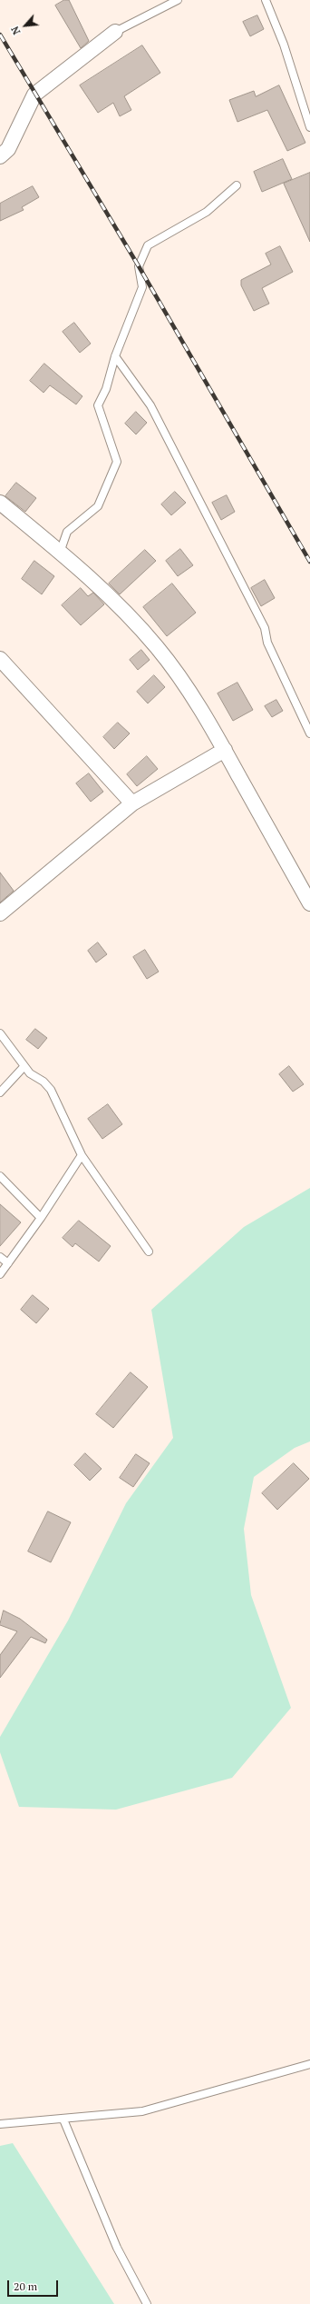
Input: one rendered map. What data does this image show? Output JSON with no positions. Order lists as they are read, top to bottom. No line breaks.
{"scale_bar":"20 m","north":"bottom left"}
